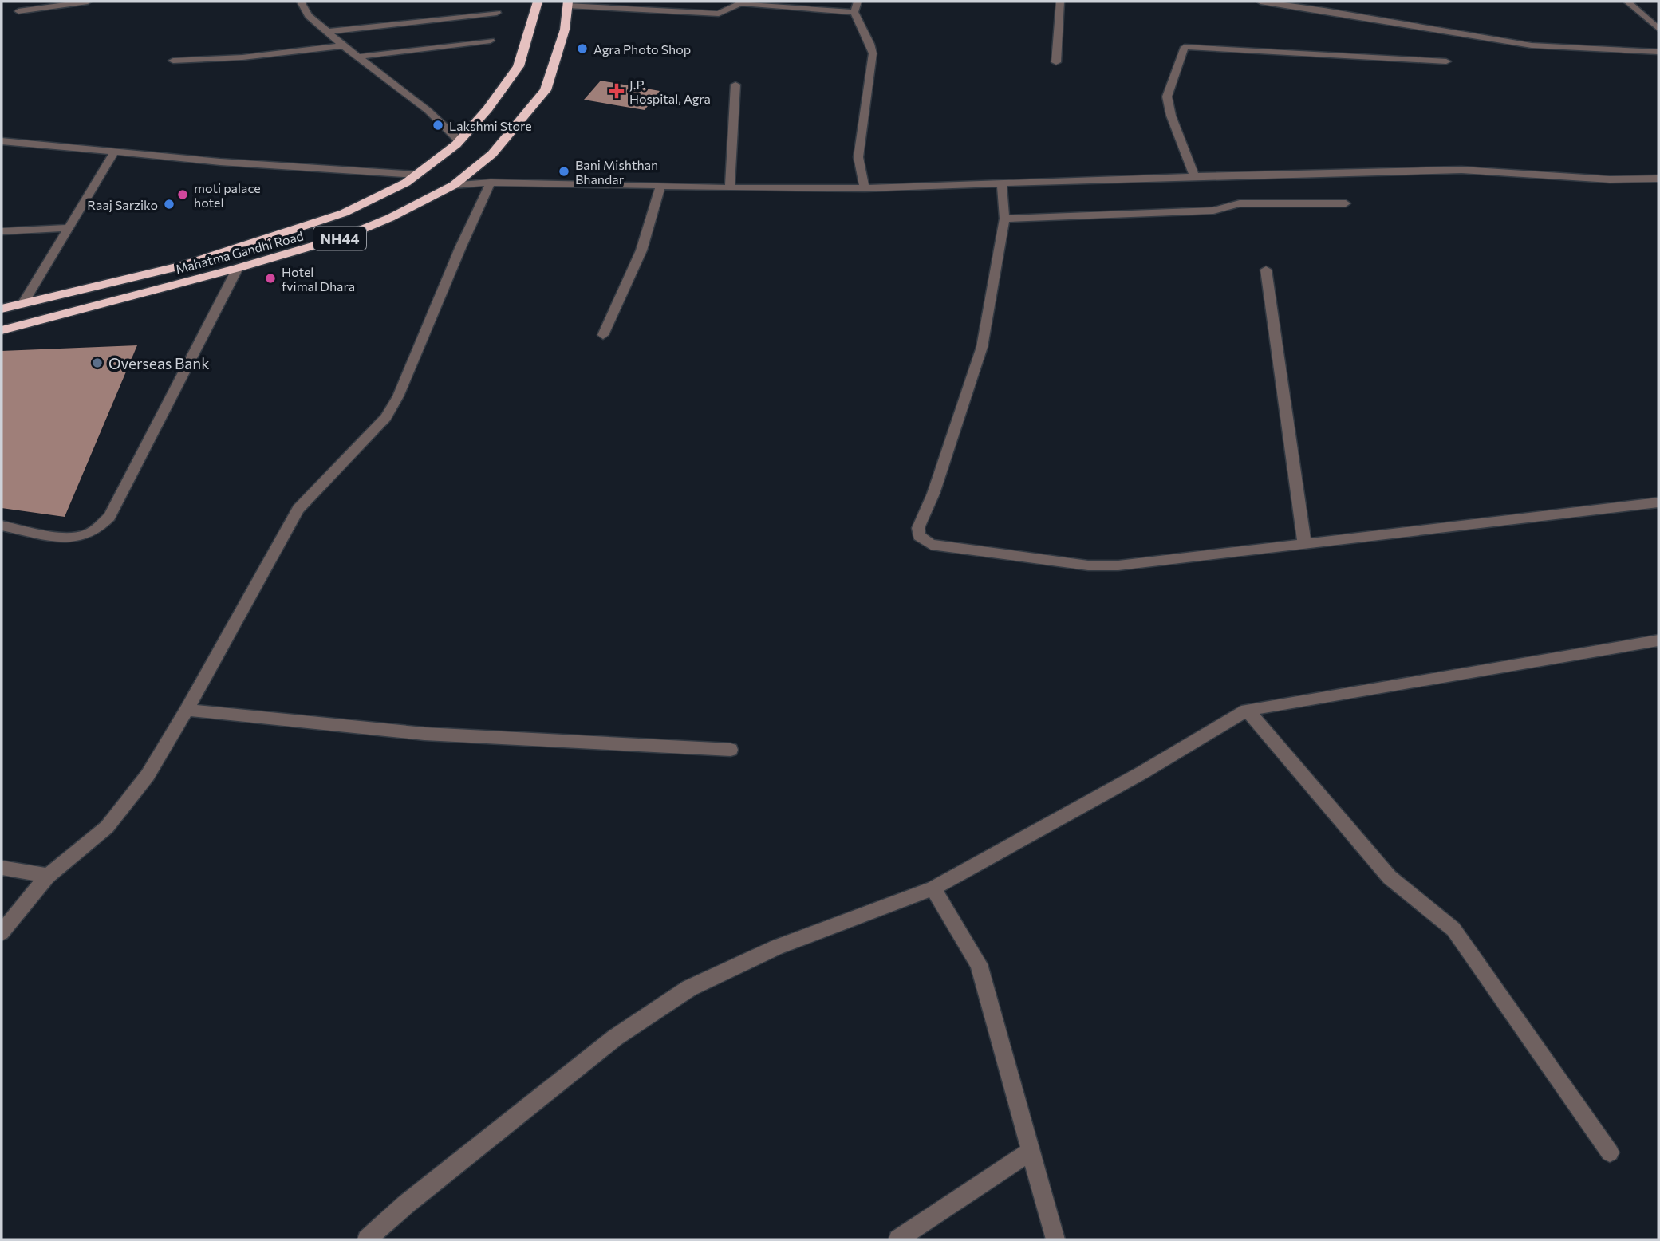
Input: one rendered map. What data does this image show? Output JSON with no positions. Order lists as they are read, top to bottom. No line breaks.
{"streets":{"highway":["NH44","Mahatma Gandhi Road"]},"places":{"other":["Agra Photo Shop","Lakshmi Store","Bani Mishthan Bhandar","moti palace hotel","Raaj Sarziko","Hotel fvimal Dhara","Overseas Bank"],"health":["J.P. Hospital, Agra"]}}
